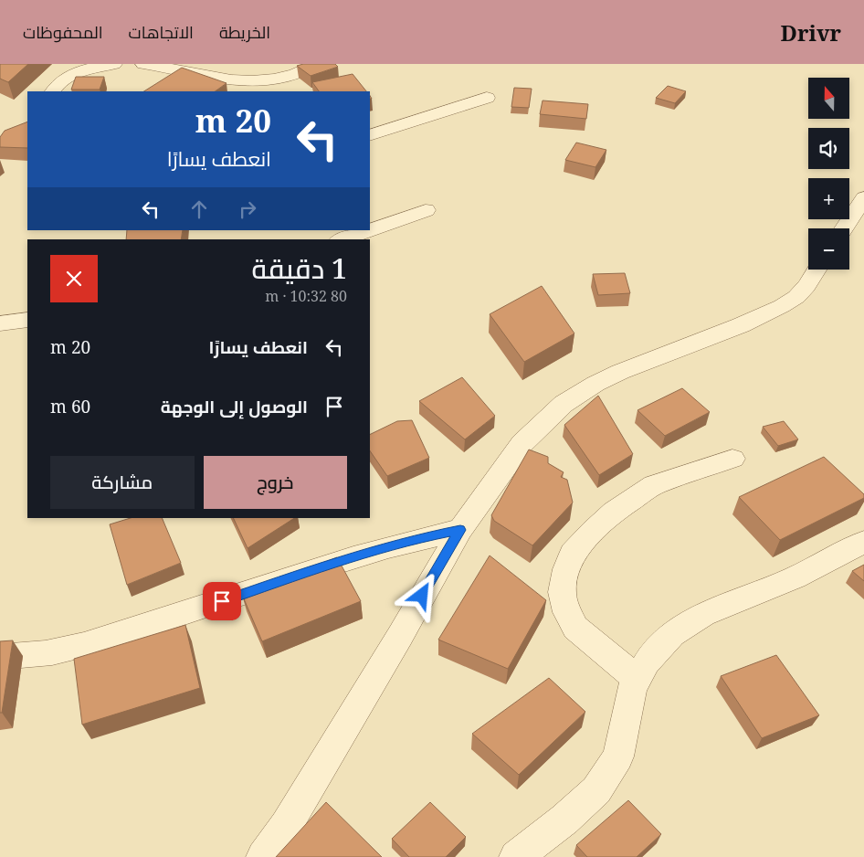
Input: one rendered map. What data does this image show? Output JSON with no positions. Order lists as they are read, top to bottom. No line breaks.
{"north":"top","page":{"header":"Drivr","nav":["الخريطة","الاتجاهات","المحفوظات"],"map_buttons":["+","−"],"turn":["20 m","انعطف يسارًا"],"heading":["1 دقيقة","80 m · 10:32"],"list":[{"name":"انعطف يسارًا","value":"20 m"},{"name":"الوصول إلى الوجهة","value":"60 m"}],"buttons":["خروج","مشاركة"]}}
